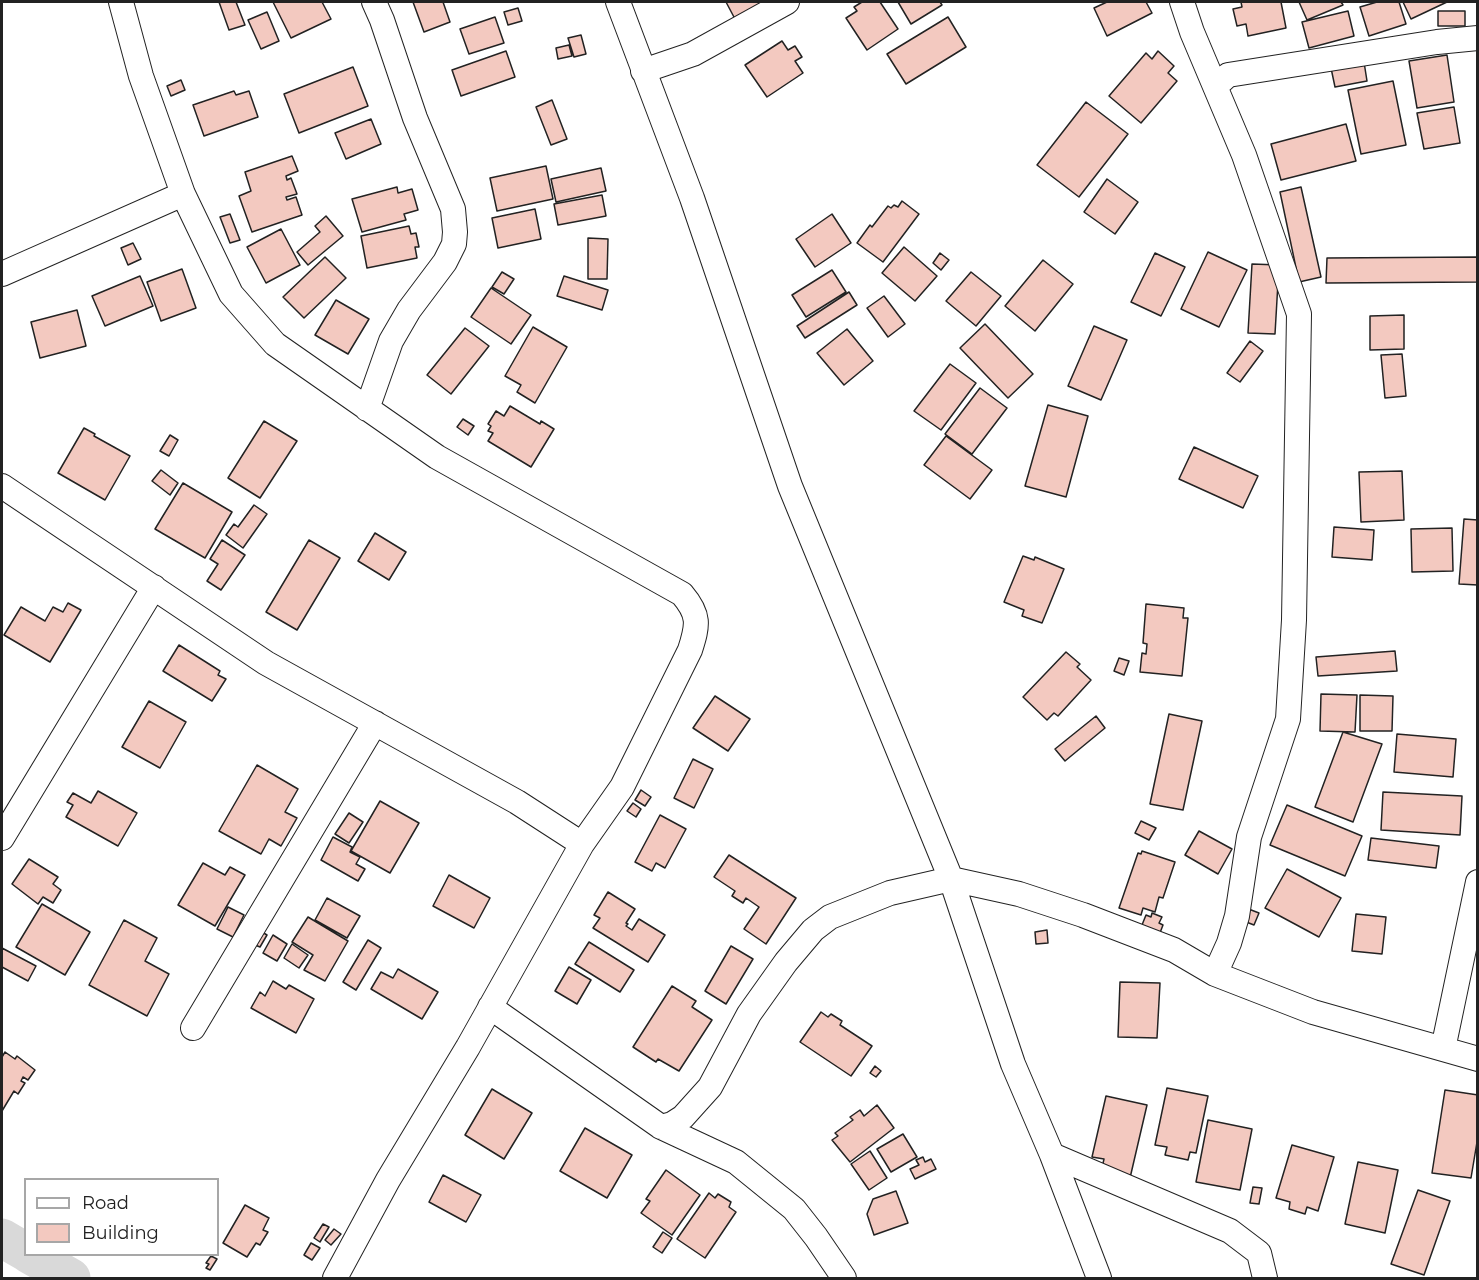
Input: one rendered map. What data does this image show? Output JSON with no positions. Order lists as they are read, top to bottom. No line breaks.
{"legend":["Road","Building"]}
